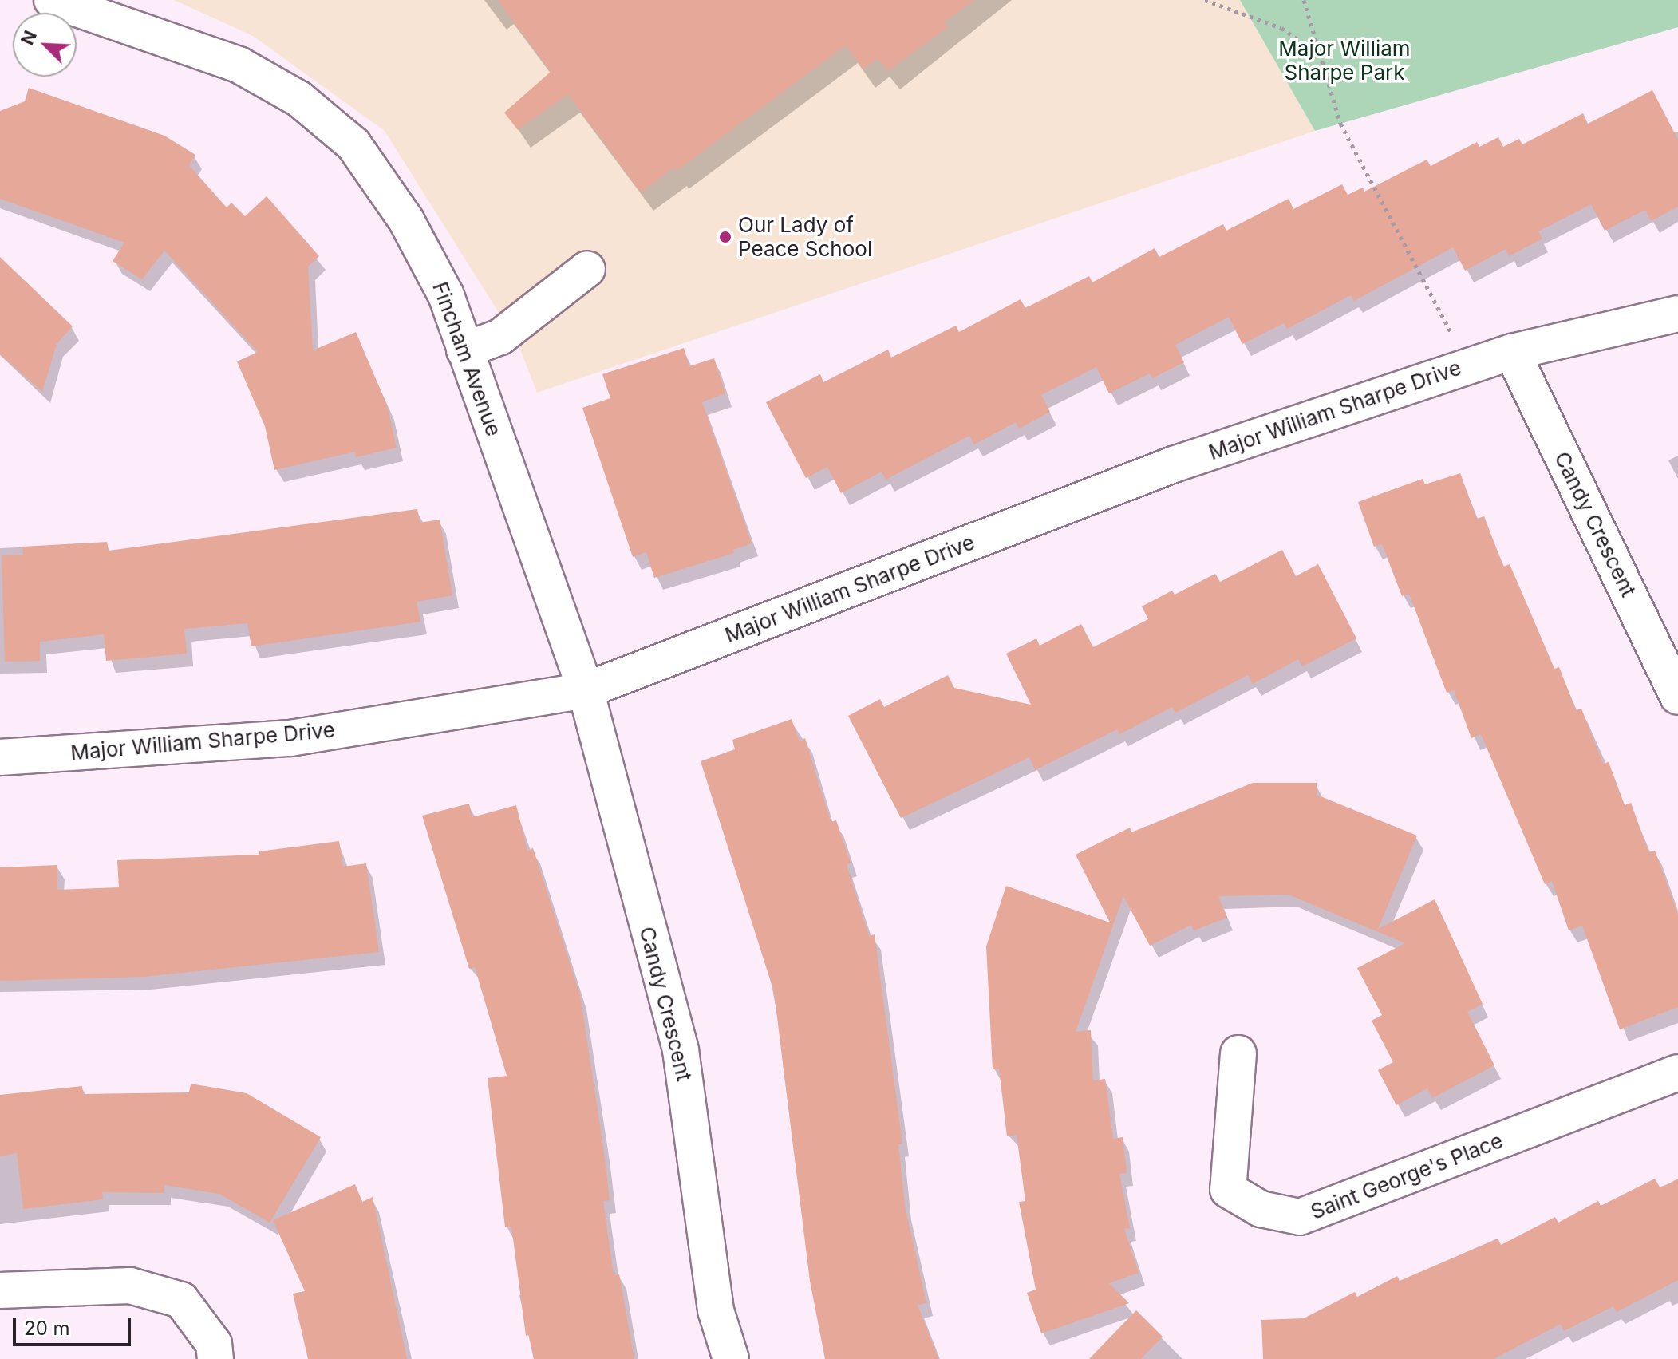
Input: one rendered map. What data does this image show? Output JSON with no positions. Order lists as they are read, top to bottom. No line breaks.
{"streets":{"street":["Fincham Avenue","Major William Sharpe Drive","Candy Crescent","Saint George's Place"]},"crossings":[["Fincham Avenue","Major William Sharpe Drive"],["Fincham Avenue","Candy Crescent"],["Major William Sharpe Drive","Candy Crescent"]],"parks":["Major William Sharpe Park"],"places":["Our Lady of Peace School"],"scale_bar":"20 m","north":"top left"}
